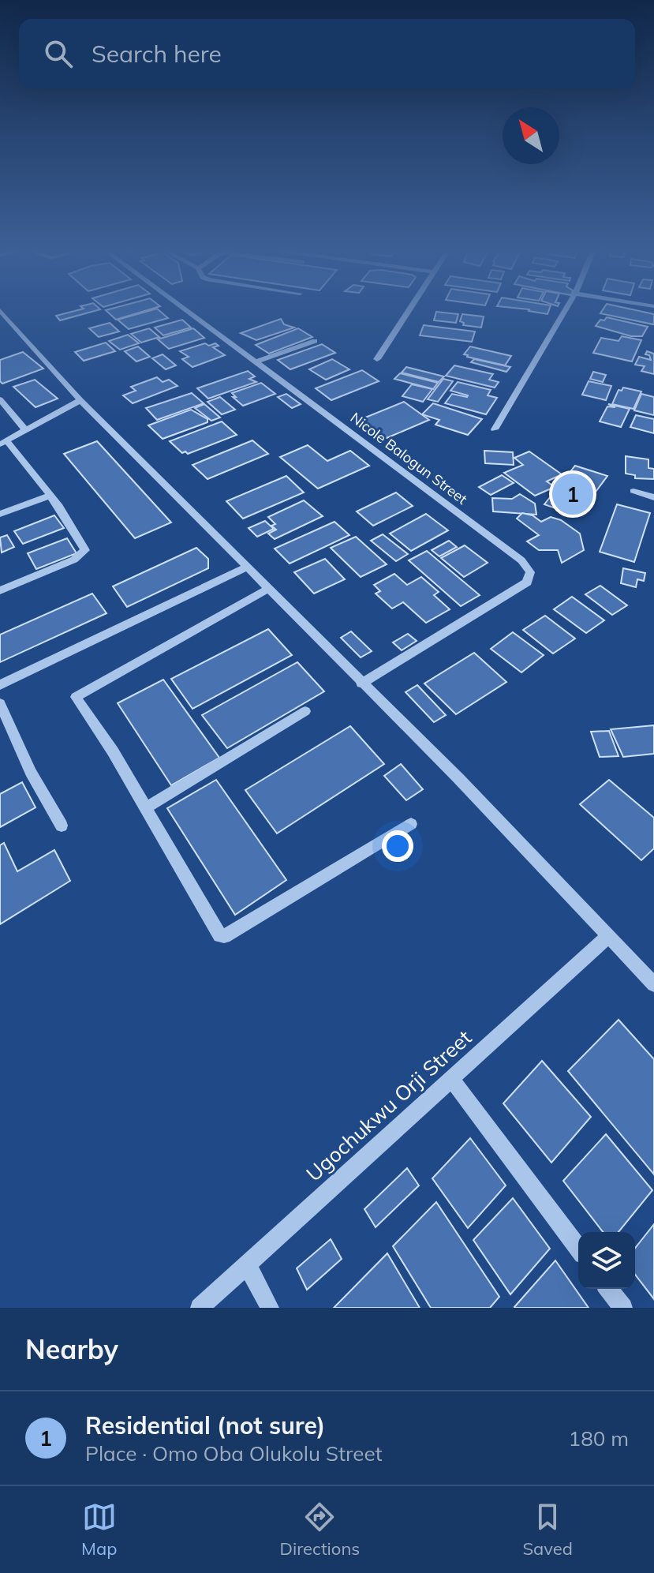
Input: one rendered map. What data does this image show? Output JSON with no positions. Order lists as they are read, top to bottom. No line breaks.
{"streets":{"street":["Nicole Balogun Street","Ugochukwu Orji Street"]},"north":"top left","page":{"search":"Search here","pins":"1","heading":"Nearby","list":[{"mark":"1","name":"Residential (not sure)","note":"Place · Omo Oba Olukolu Street","value":"180 m"}],"nav":["Map","Directions","Saved"]}}
